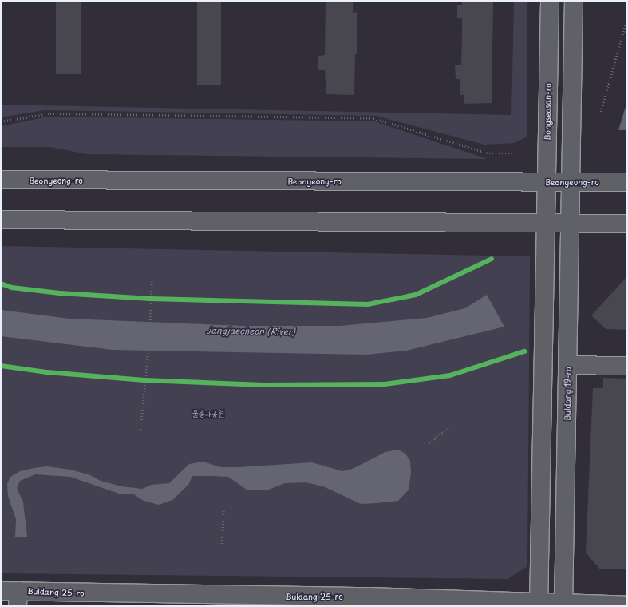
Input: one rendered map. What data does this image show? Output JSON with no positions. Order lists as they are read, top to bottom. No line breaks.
{"streets":{"street":["Bongseosan-ro","Beonyeong-ro","Buldang 19-ro","Buldang 25-ro"]},"crossings":[["Bongseosan-ro","Beonyeong-ro"],["Beonyeong-ro","Buldang 19-ro"],["Buldang 19-ro","Buldang 25-ro"]],"water":["Jangjaecheon (River)"],"parks":["물총새공원"]}
